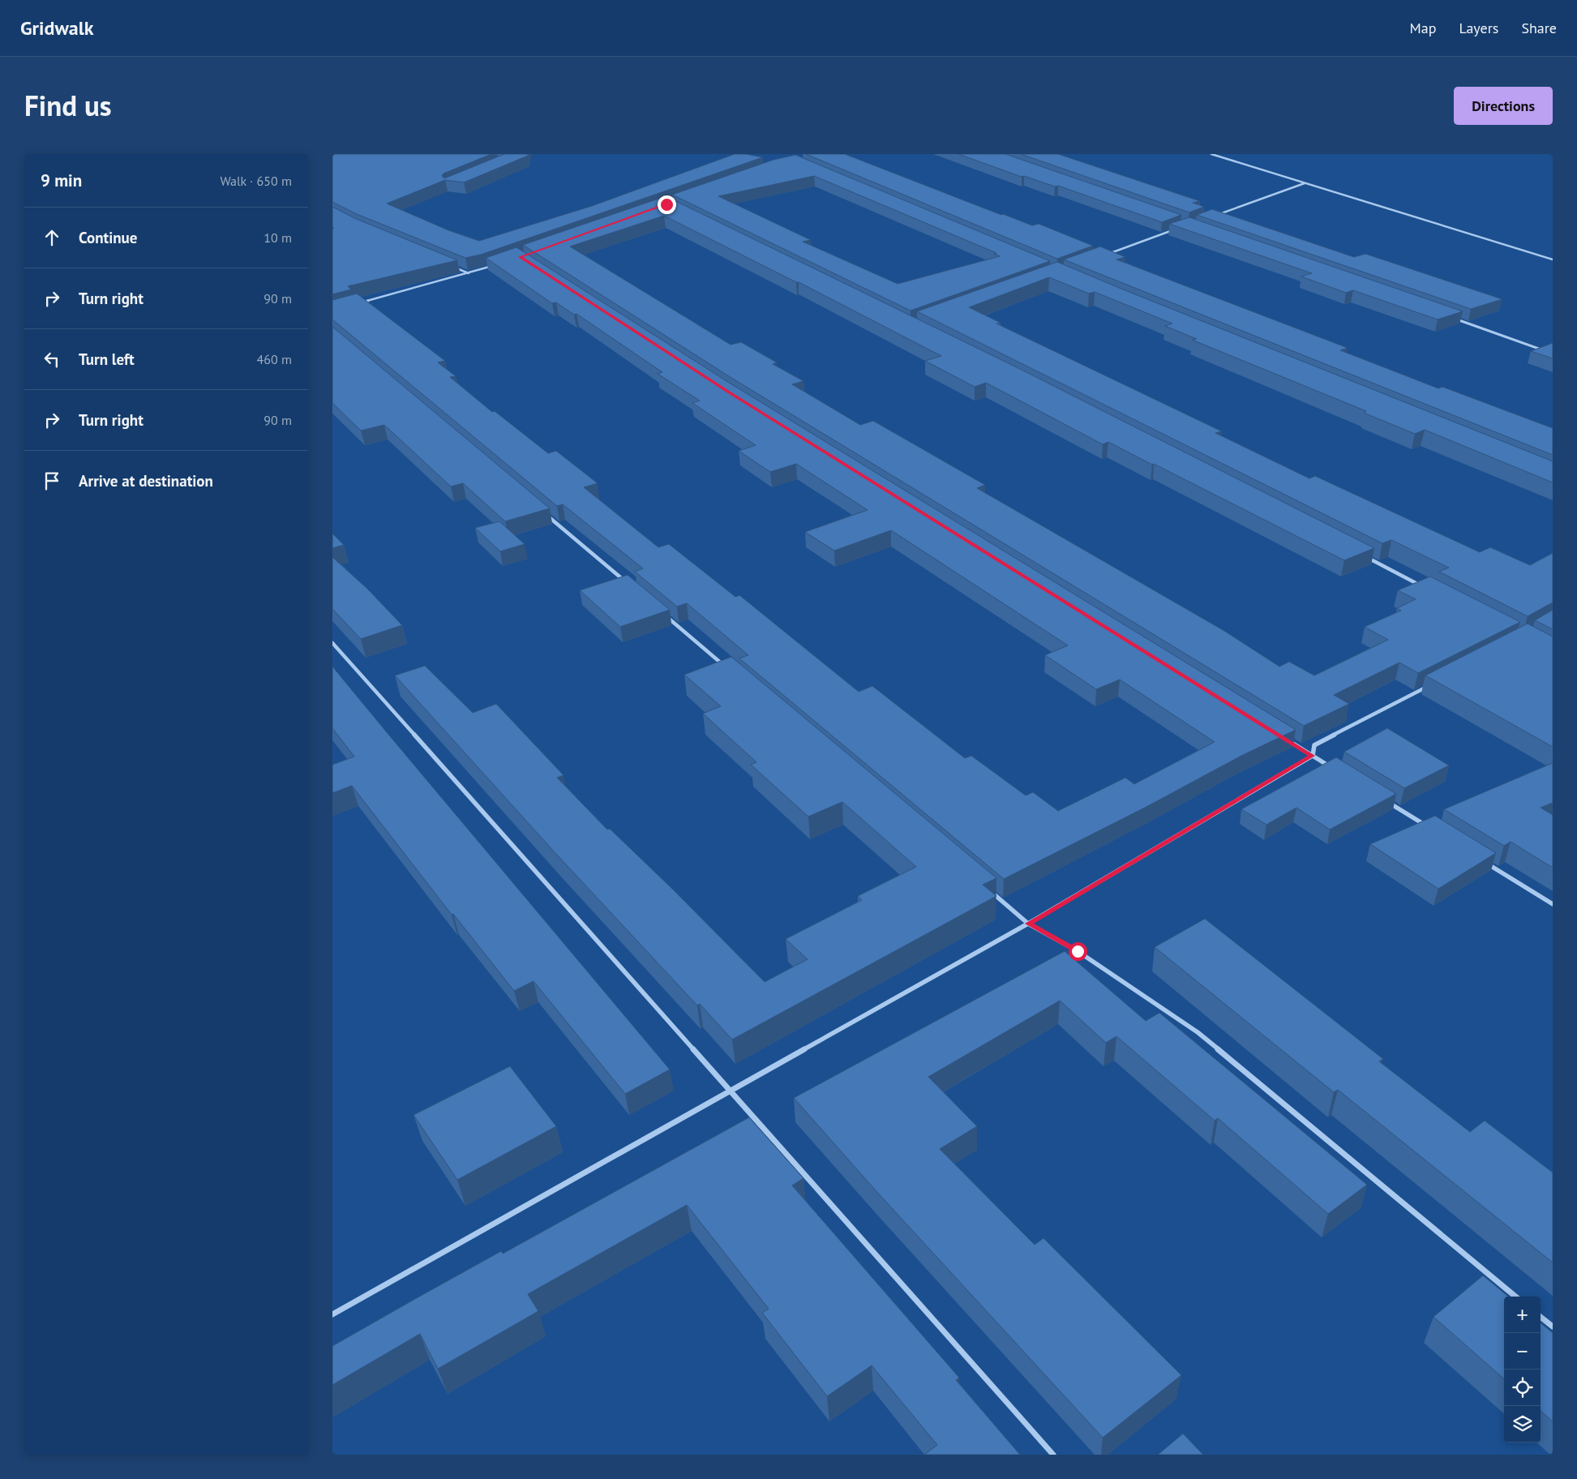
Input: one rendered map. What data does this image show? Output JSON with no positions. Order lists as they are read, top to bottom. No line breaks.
{"page":{"header":"Gridwalk","nav":["Map","Layers","Share"],"title":"Find us","buttons":"Directions","heading":["9 min","Walk · 650 m"],"list":[["Continue","10 m"],["Turn right","90 m"],["Turn left","460 m"],["Turn right","90 m"],"Arrive at destination"],"map_buttons":["+","−"]}}
